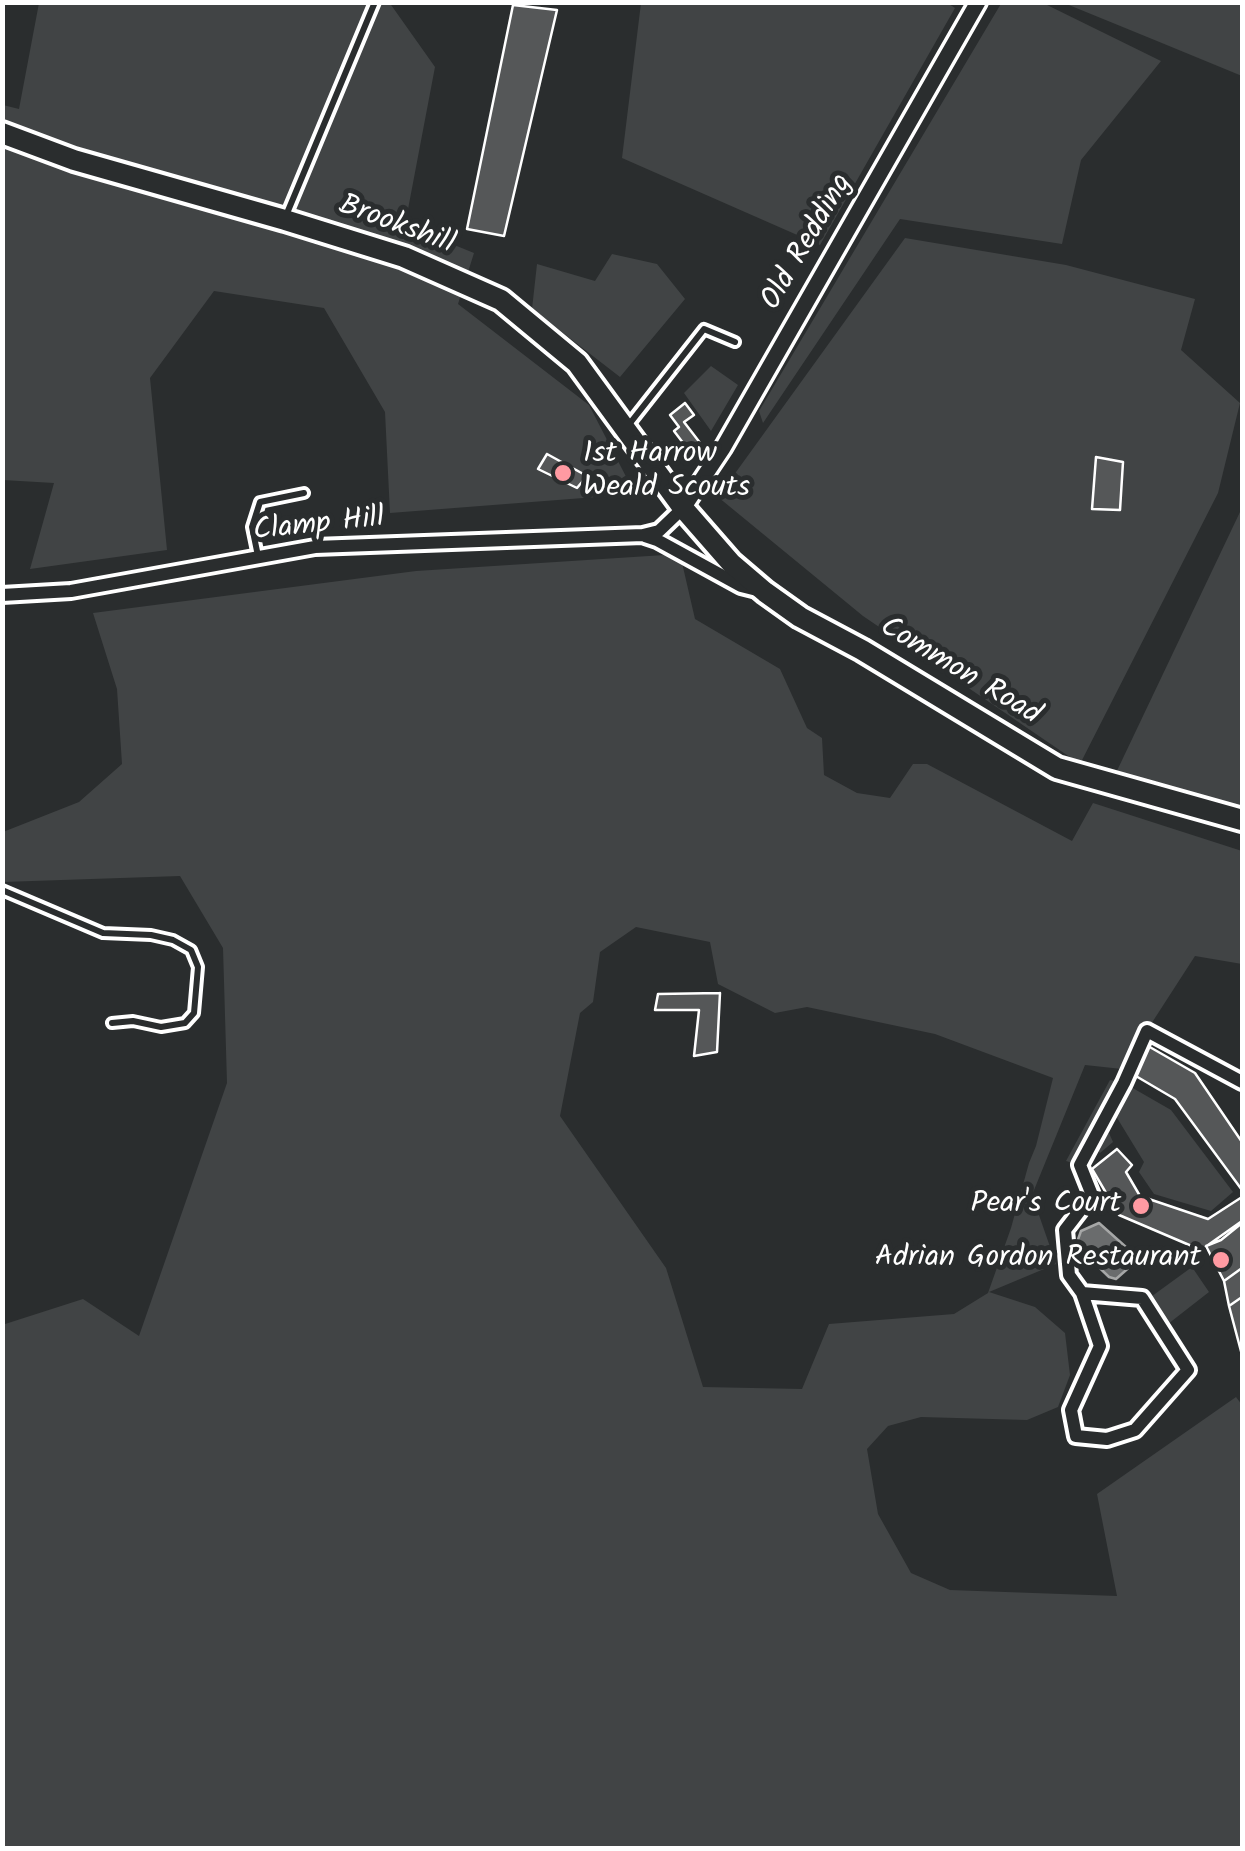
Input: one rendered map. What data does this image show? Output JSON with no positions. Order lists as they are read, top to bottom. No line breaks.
{"streets":{"main road":["Brookshill","Common Road"],"street":["Old Redding","Clamp Hill"]},"crossings":[["Brookshill","Old Redding"],["Brookshill","Common Road"],["Old Redding","Common Road"],["Clamp Hill","Common Road"]],"places":["1st Harrow Weald Scouts","Pear's Court","Adrian Gordon Restaurant"]}
